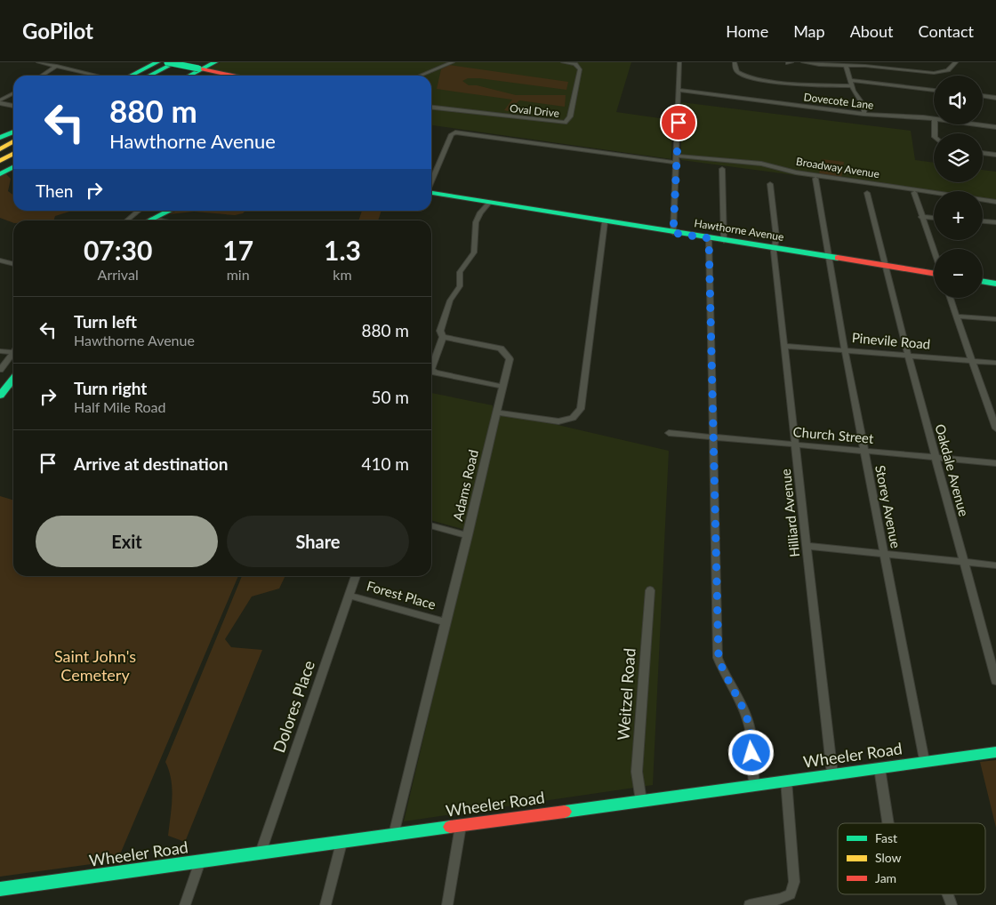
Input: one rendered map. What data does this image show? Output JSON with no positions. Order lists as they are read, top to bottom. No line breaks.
{"streets":{"main road":["Hawthorne Avenue","Wheeler Road"],"street":["Dovecote Lane","Oval Drive","Broadway Avenue","Pinevile Road","Church Street","Oakdale Avenue","Adams Road","Storey Avenue","Hilliard Avenue","Forest Place","Weitzel Road","Dolores Place"]},"crossings":[["Hawthorne Avenue","Oakdale Avenue"],["Hawthorne Avenue","Storey Avenue"],["Hawthorne Avenue","Hilliard Avenue"],["Pinevile Road","Oakdale Avenue"],["Pinevile Road","Storey Avenue"],["Pinevile Road","Hilliard Avenue"],["Church Street","Oakdale Avenue"],["Church Street","Storey Avenue"],["Church Street","Hilliard Avenue"],["Adams Road","Forest Place"],["Adams Road","Wheeler Road"],["Storey Avenue","Wheeler Road"],["Hilliard Avenue","Wheeler Road"],["Forest Place","Dolores Place"],["Weitzel Road","Wheeler Road"],["Dolores Place","Wheeler Road"]],"parks":["Saint John's Cemetery"],"legend":["Fast","Slow","Jam"],"page":{"header":"GoPilot","nav":["Home","Map","About","Contact"],"map_buttons":["+","−"],"turn":["880 m","Hawthorne Avenue"],"then":"Then","eta":["07:30","Arrival","17","min","1.3","km"],"list":[{"name":"Turn left","note":"Hawthorne Avenue","value":"880 m"},{"name":"Turn right","note":"Half Mile Road","value":"50 m"},{"name":"Arrive at destination","value":"410 m"}],"buttons":["Exit","Share"]}}
